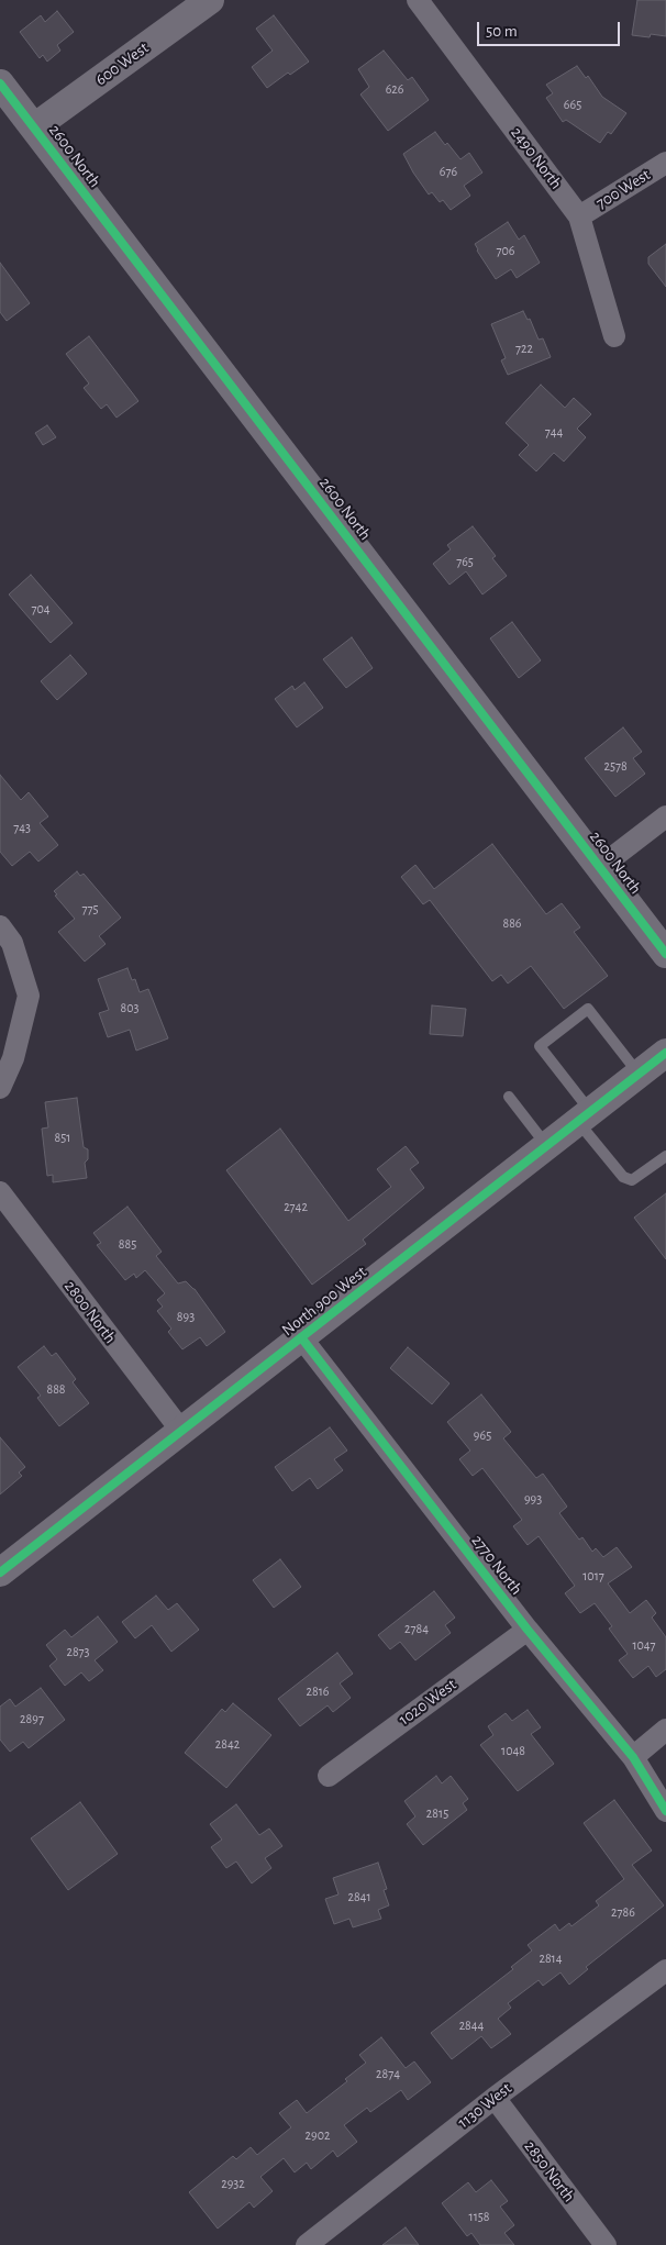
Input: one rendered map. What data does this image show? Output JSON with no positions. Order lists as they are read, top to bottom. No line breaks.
{"streets":{"street":["600 West","2600 North","2490 North","700 West","North 900 West","2800 North","2770 North","1020 West","1130 West","2850 North"]},"crossings":[["600 West","2600 North"],["2490 North","700 West"],["North 900 West","2800 North"],["North 900 West","2770 North"],["2770 North","1020 West"],["1130 West","2850 North"]],"house_numbers":["626","665","676","706","722","744","765","704","2578","743","775","886","803","851","2742","885","893","888","965","993","1017","2784","1047","2873","2816","2897","2842","1048","2815","2841","2786","2814","2844","2874","2902","2932","1158"],"scale_bar":"50 m"}
